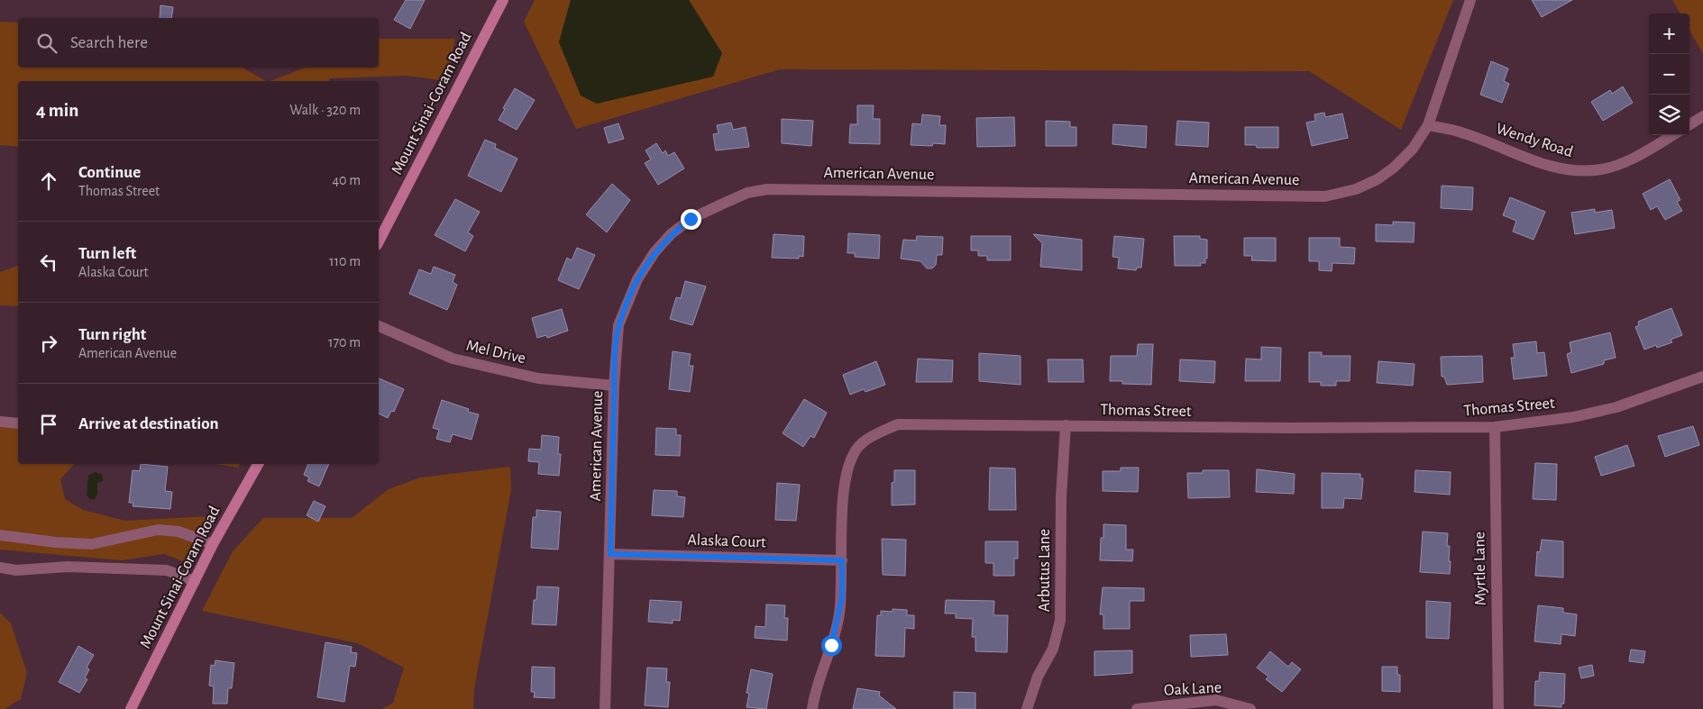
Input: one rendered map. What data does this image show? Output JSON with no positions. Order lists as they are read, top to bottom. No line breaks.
{"streets":{"main road":["Mount Sinai-Coram Road"],"street":["Wendy Road","American Avenue","Mel Drive","Thomas Street","Alaska Court","Myrtle Lane","Arbutus Lane","Oak Lane"]},"crossings":[["Wendy Road","American Avenue"],["American Avenue","Mel Drive"],["American Avenue","Alaska Court"],["Thomas Street","Alaska Court"],["Thomas Street","Myrtle Lane"],["Thomas Street","Arbutus Lane"]],"page":{"map_buttons":["+","−"],"search":"Search here","heading":["4 min","Walk · 320 m"],"list":[["Continue","Thomas Street","40 m"],["Turn left","Alaska Court","110 m"],["Turn right","American Avenue","170 m"],"Arrive at destination"]}}
